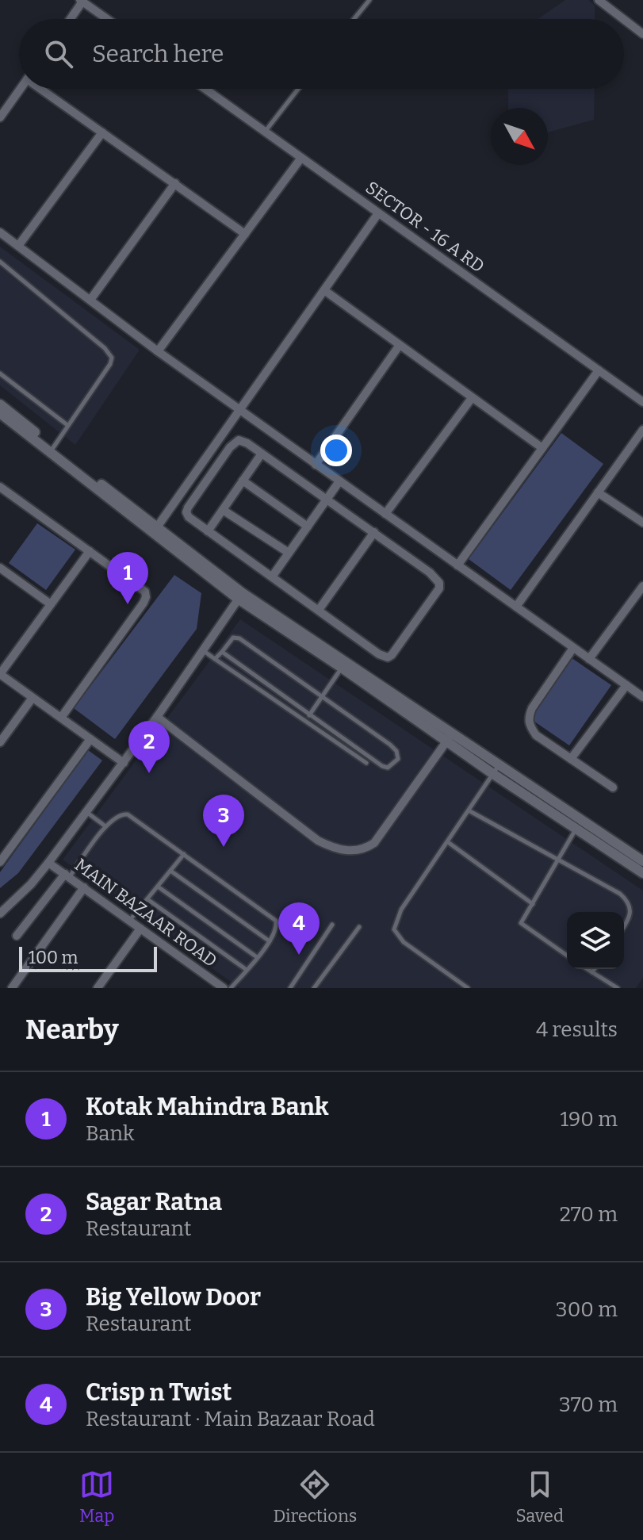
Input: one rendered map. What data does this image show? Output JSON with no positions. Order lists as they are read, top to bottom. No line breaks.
{"streets":{"street":["SECTOR - 16 A RD","MAIN BAZAAR ROAD"]},"scale_bar":"100 m","north":"bottom right","page":{"search":"Search here","pins":["1","2","3","4"],"scale":"100 m","heading":["Nearby","4 results"],"list":[{"mark":"1","name":"Kotak Mahindra Bank","note":"Bank","value":"190 m"},{"mark":"2","name":"Sagar Ratna","note":"Restaurant","value":"270 m"},{"mark":"3","name":"Big Yellow Door","note":"Restaurant","value":"300 m"},{"mark":"4","name":"Crisp n Twist","note":"Restaurant · Main Bazaar Road","value":"370 m"}],"nav":["Map","Directions","Saved"]}}
